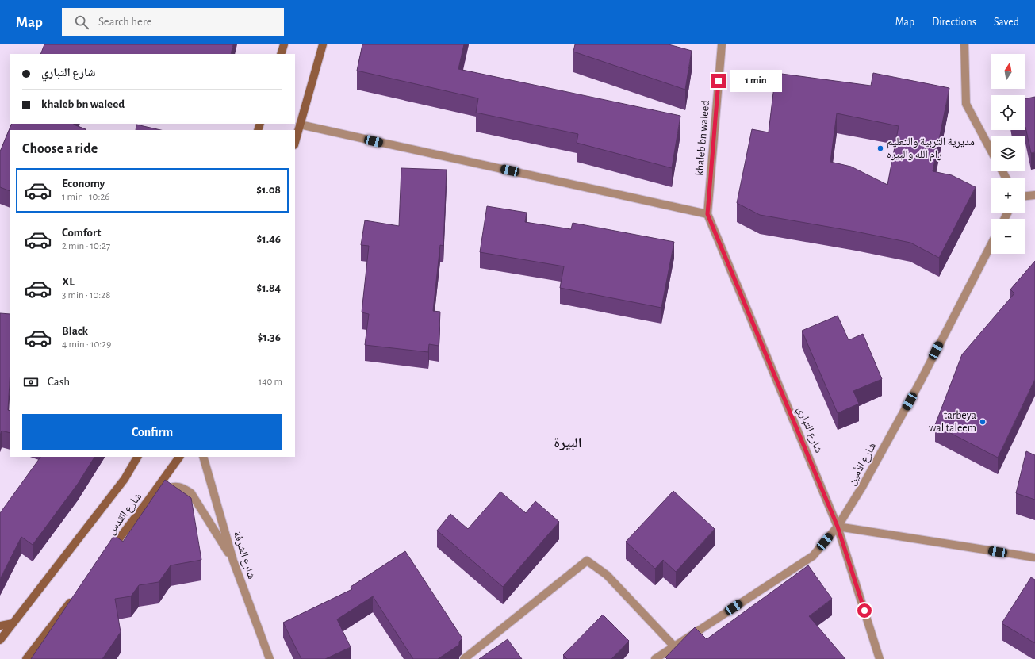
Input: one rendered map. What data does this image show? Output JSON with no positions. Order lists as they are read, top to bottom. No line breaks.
{"streets":{"main road":["شارع القدس"],"street":["khaleb bn waleed","شارع التباري","شارع الأمين","شارع الشرفة"]},"crossings":[["khaleb bn waleed","شارع التباري"],["شارع التباري","شارع الأمين"]],"districts":["البيرة"],"places":["مديرية التربية والتعليم رام الله والبيره","tarbeya wal taleem"],"north":"top","page":{"header":"Map","search":"Search here","nav":["Map","Directions","Saved"],"map_buttons":["+","−"],"banner":["شارع التباري","khaleb bn waleed"],"bubble":"1 min","heading":"Choose a ride","list":[{"name":"Economy","note":"1 min · 10:26","value":"$1.08"},{"name":"Comfort","note":"2 min · 10:27","value":"$1.46"},{"name":"XL","note":"3 min · 10:28","value":"$1.84"},{"name":"Black","note":"4 min · 10:29","value":"$1.36"}],"pay":["Cash","140 m"],"buttons":"Confirm"}}
